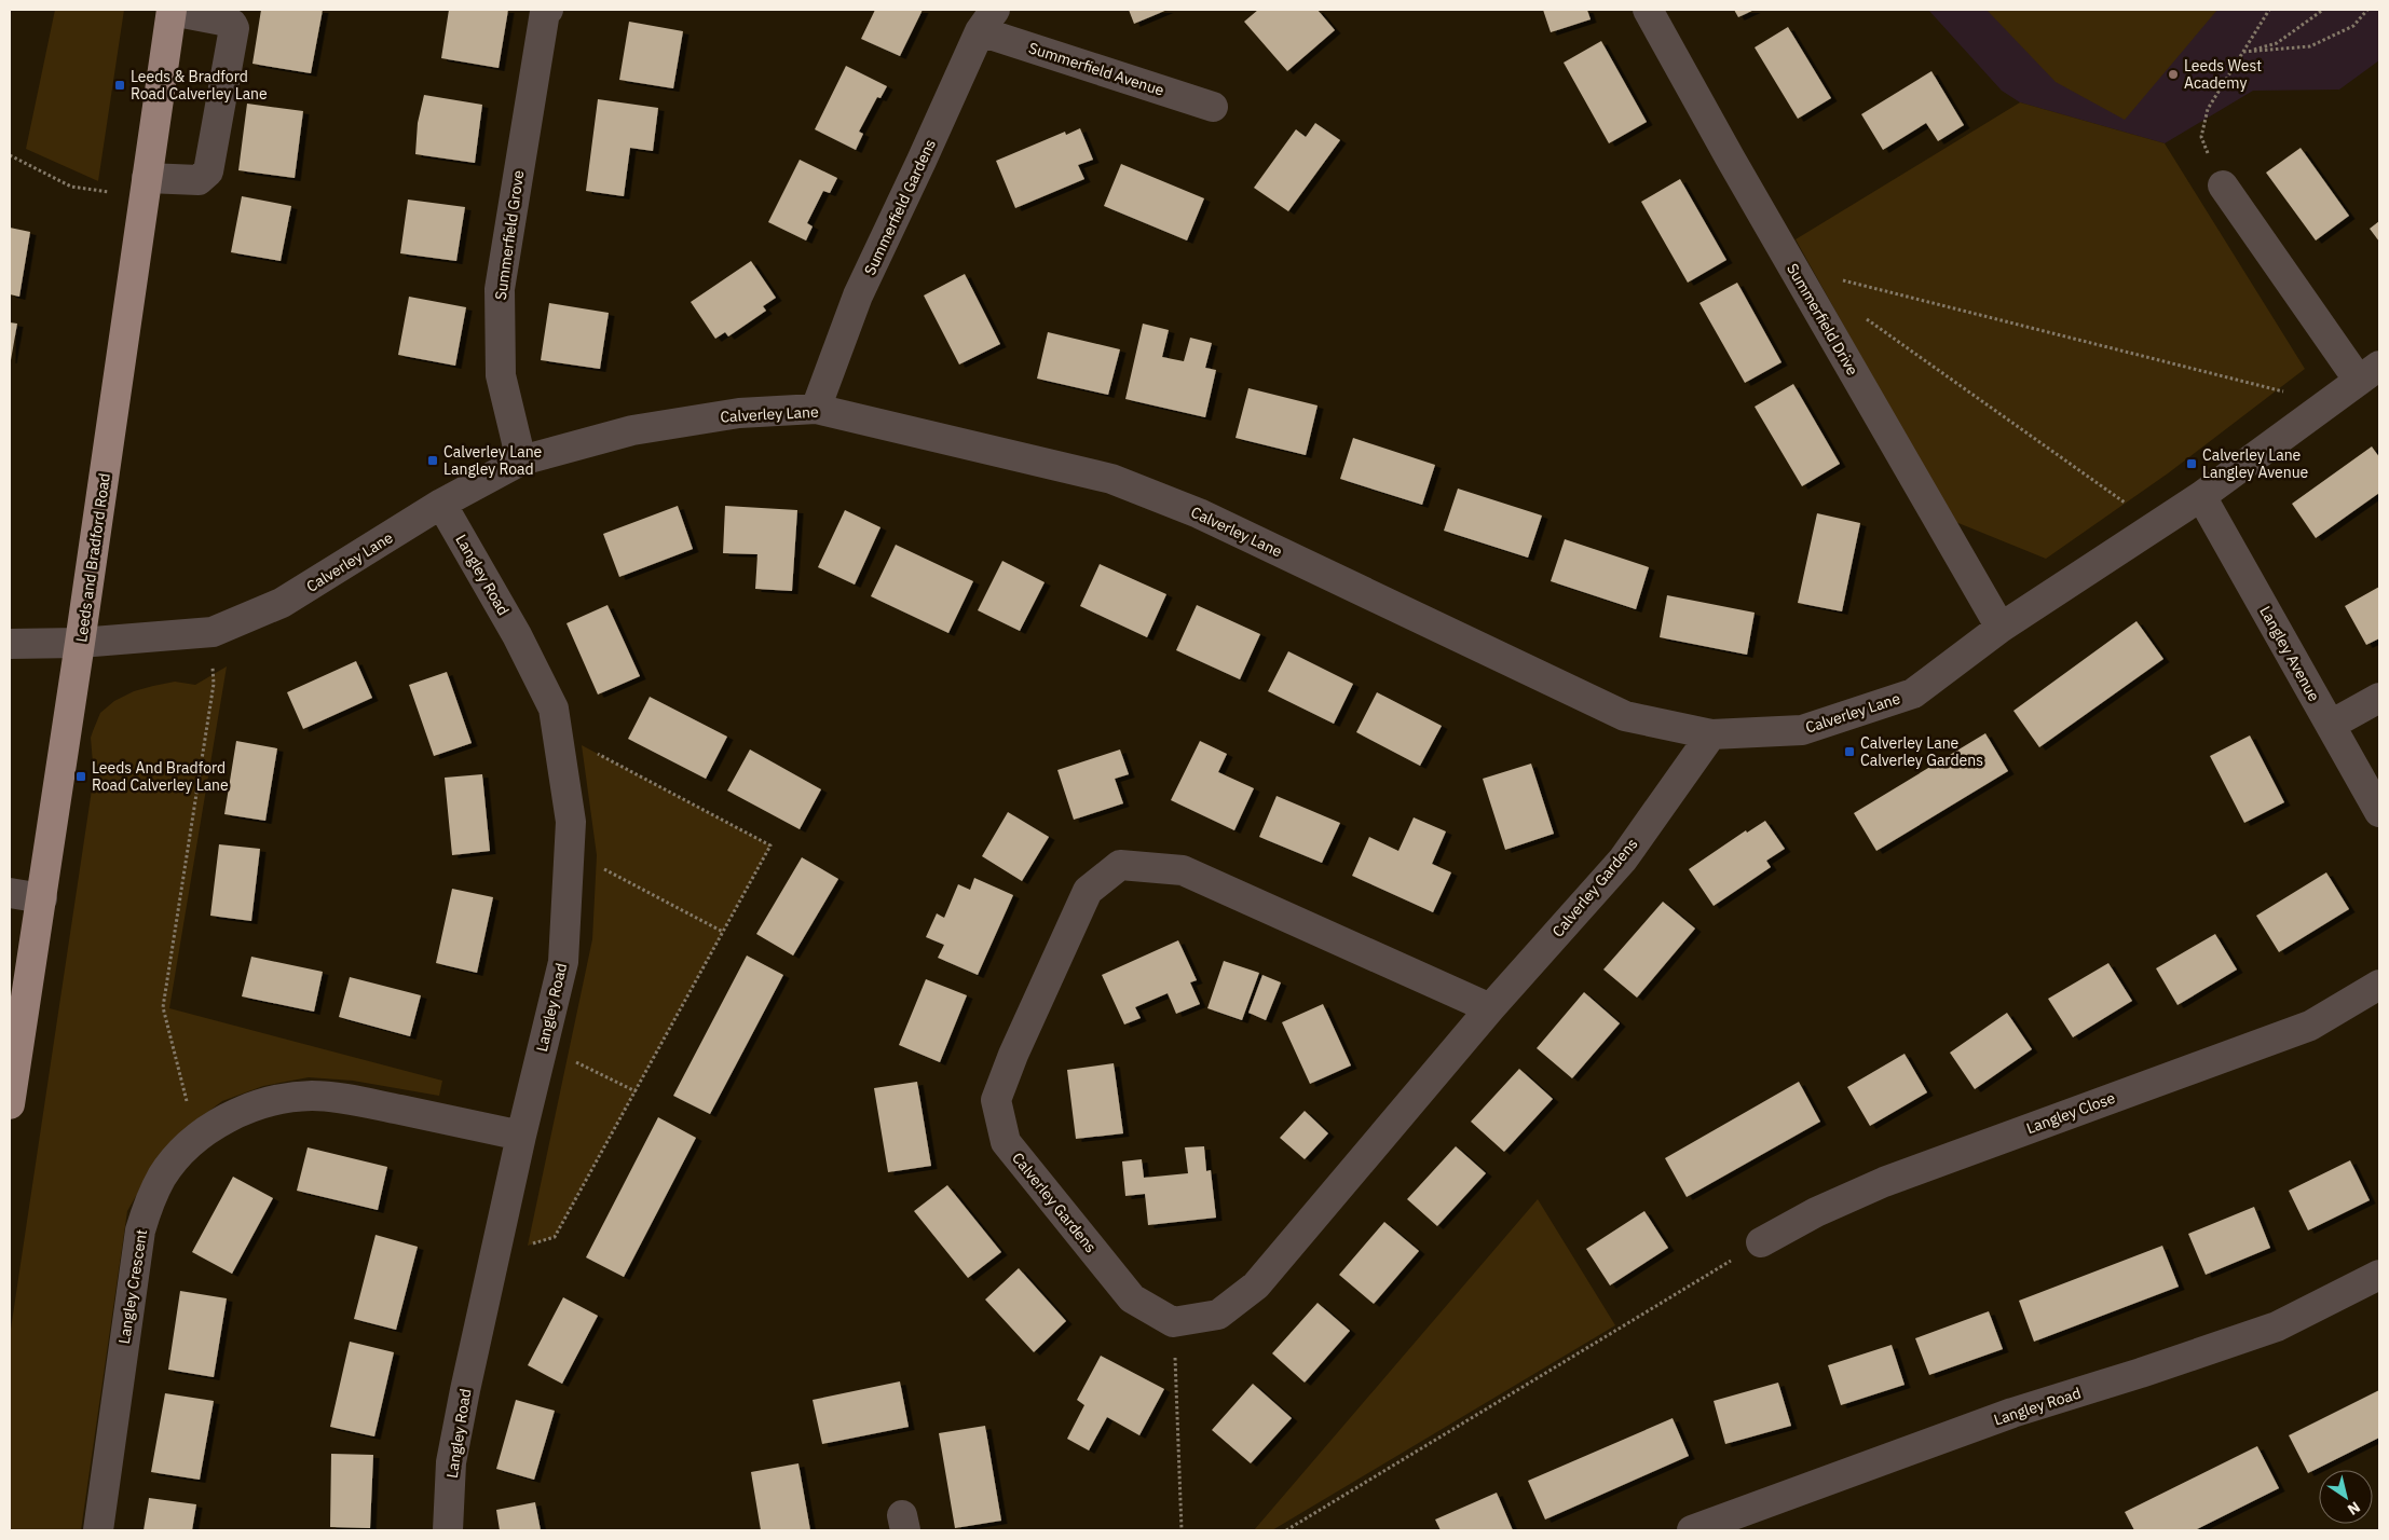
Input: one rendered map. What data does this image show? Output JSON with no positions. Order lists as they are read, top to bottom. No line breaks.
{"streets":{"main road":["Leeds and Bradford Road"],"street":["Summerfield Avenue","Summerfield Gardens","Summerfield Grove","Summerfield Drive","Calverley Lane","Langley Road","Langley Avenue","Calverley Gardens","Langley Close","Langley Crescent"]},"crossings":[["Summerfield Avenue","Summerfield Gardens"],["Summerfield Gardens","Calverley Lane"],["Summerfield Grove","Calverley Lane"],["Summerfield Drive","Calverley Lane"],["Calverley Lane","Leeds and Bradford Road"],["Calverley Lane","Langley Road"],["Calverley Lane","Langley Avenue"],["Calverley Lane","Calverley Gardens"],["Langley Road","Langley Crescent"]],"places":{"other":["Leeds West Academy"],"transit":["Leeds & Bradford Road Calverley Lane","Calverley Lane Langley Road","Calverley Lane Langley Avenue","Calverley Lane Calverley Gardens","Leeds And Bradford Road Calverley Lane"]},"north":"bottom right"}
